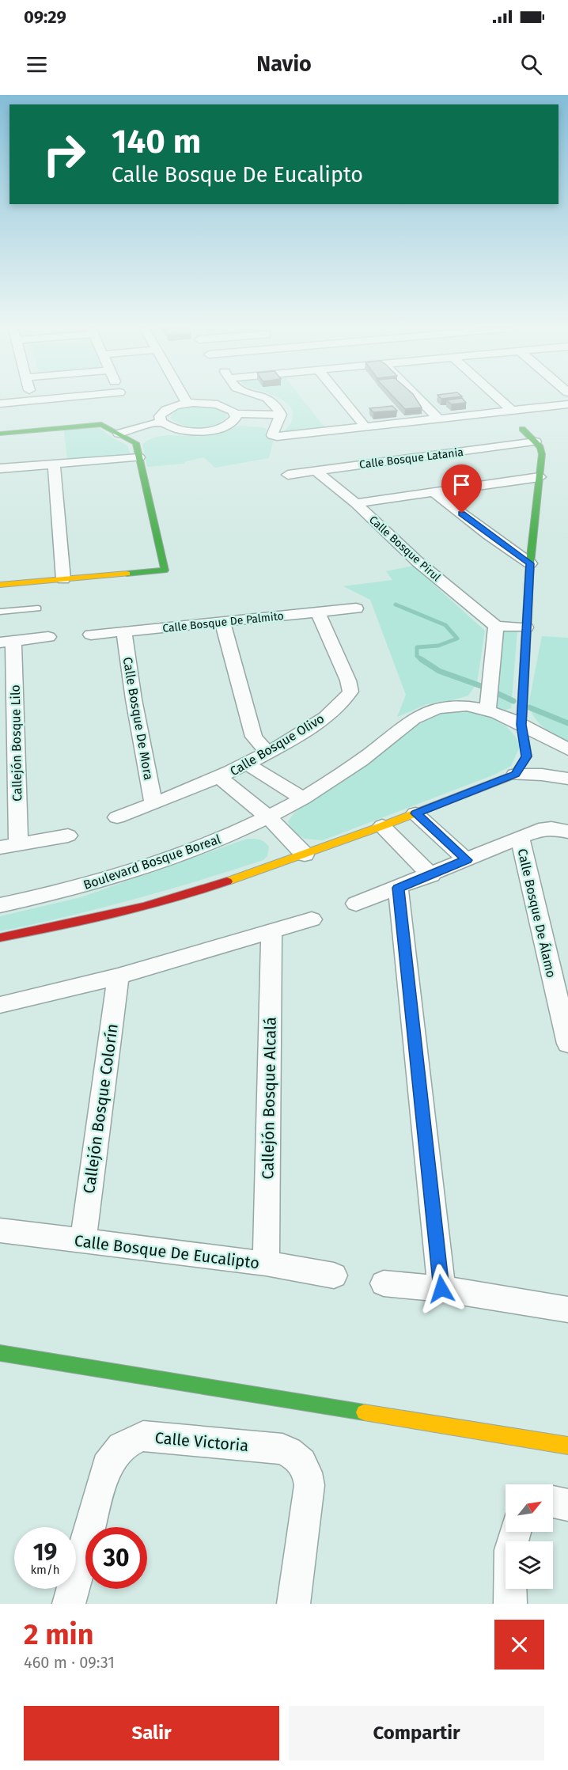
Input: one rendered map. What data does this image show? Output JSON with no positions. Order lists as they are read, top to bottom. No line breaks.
{"streets":{"street":["Calle Bosque Latania","Calle Bosque Pirul","Calle Bosque De Palmito","Calle Bosque De Mora","Callejón Bosque Lilo","Calle Bosque Olivo","Boulevard Bosque Boreal","Calle Bosque De Álamo","Callejón Bosque Alcalá","Callejón Bosque Colorín","Calle Bosque De Eucalipto","Calle Victoria"]},"crossings":[["Calle Bosque Latania","Calle Bosque Pirul"],["Calle Bosque De Palmito","Calle Bosque De Mora"],["Calle Bosque De Palmito","Calle Bosque Olivo"],["Calle Bosque De Mora","Calle Bosque Olivo"],["Callejón Bosque Alcalá","Calle Bosque De Eucalipto"],["Callejón Bosque Colorín","Calle Bosque De Eucalipto"]],"north":"top right","page":{"status":"09:29","header":"Navio","turn":["140 m","Calle Bosque De Eucalipto"],"speed":"19 km/h","limit":"30","heading":["2 min","460 m · 09:31"],"buttons":["Salir","Compartir"]}}
